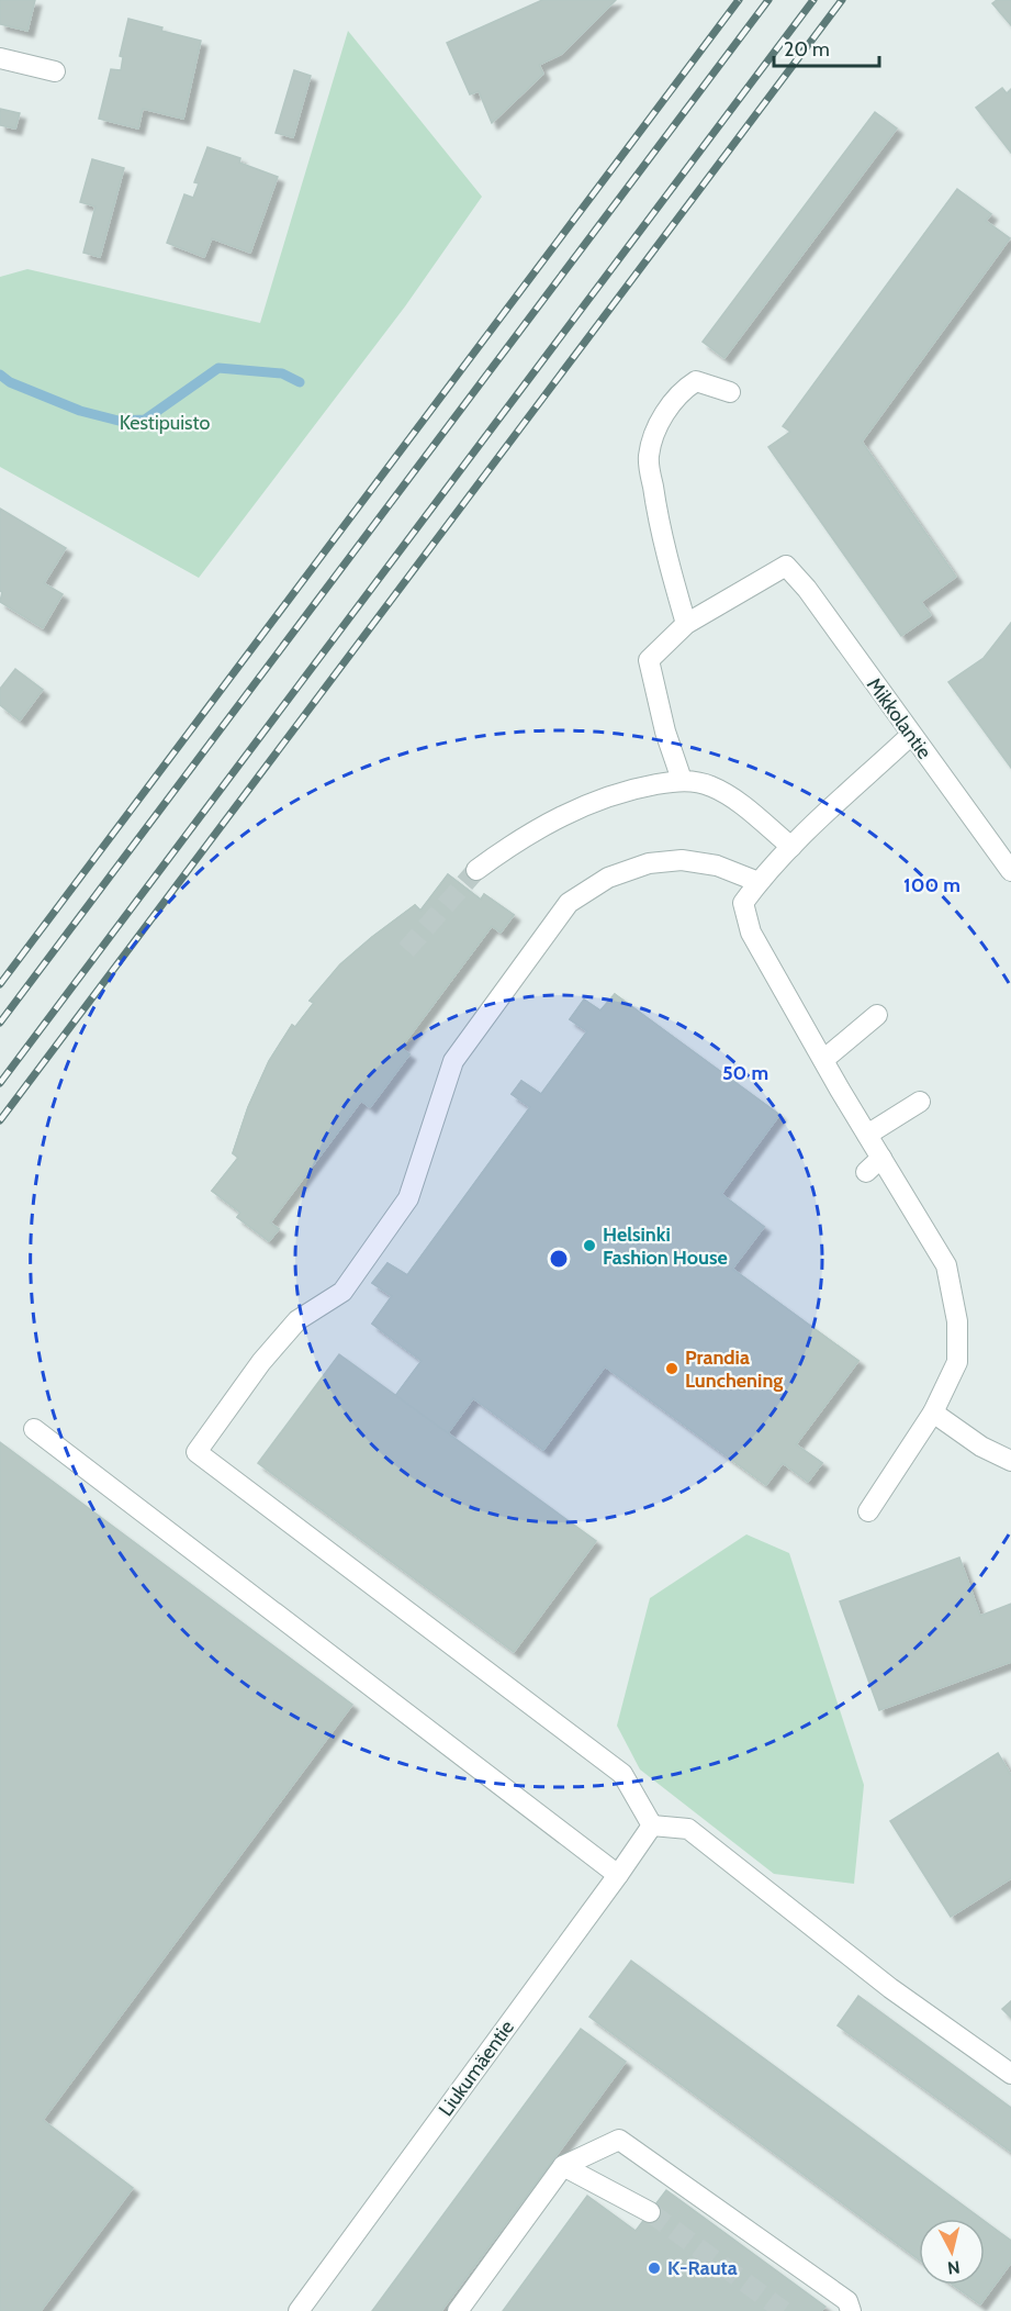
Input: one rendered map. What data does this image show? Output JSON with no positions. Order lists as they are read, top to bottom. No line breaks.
{"streets":{"street":["Mikkolantie","Liukumäentie"]},"parks":["Kestipuisto"],"places":["Helsinki Fashion House","Prandia Lunchening","K-Rauta"],"scale_bar":"20 m","north":"bottom","rings":["100 m","50 m"]}
